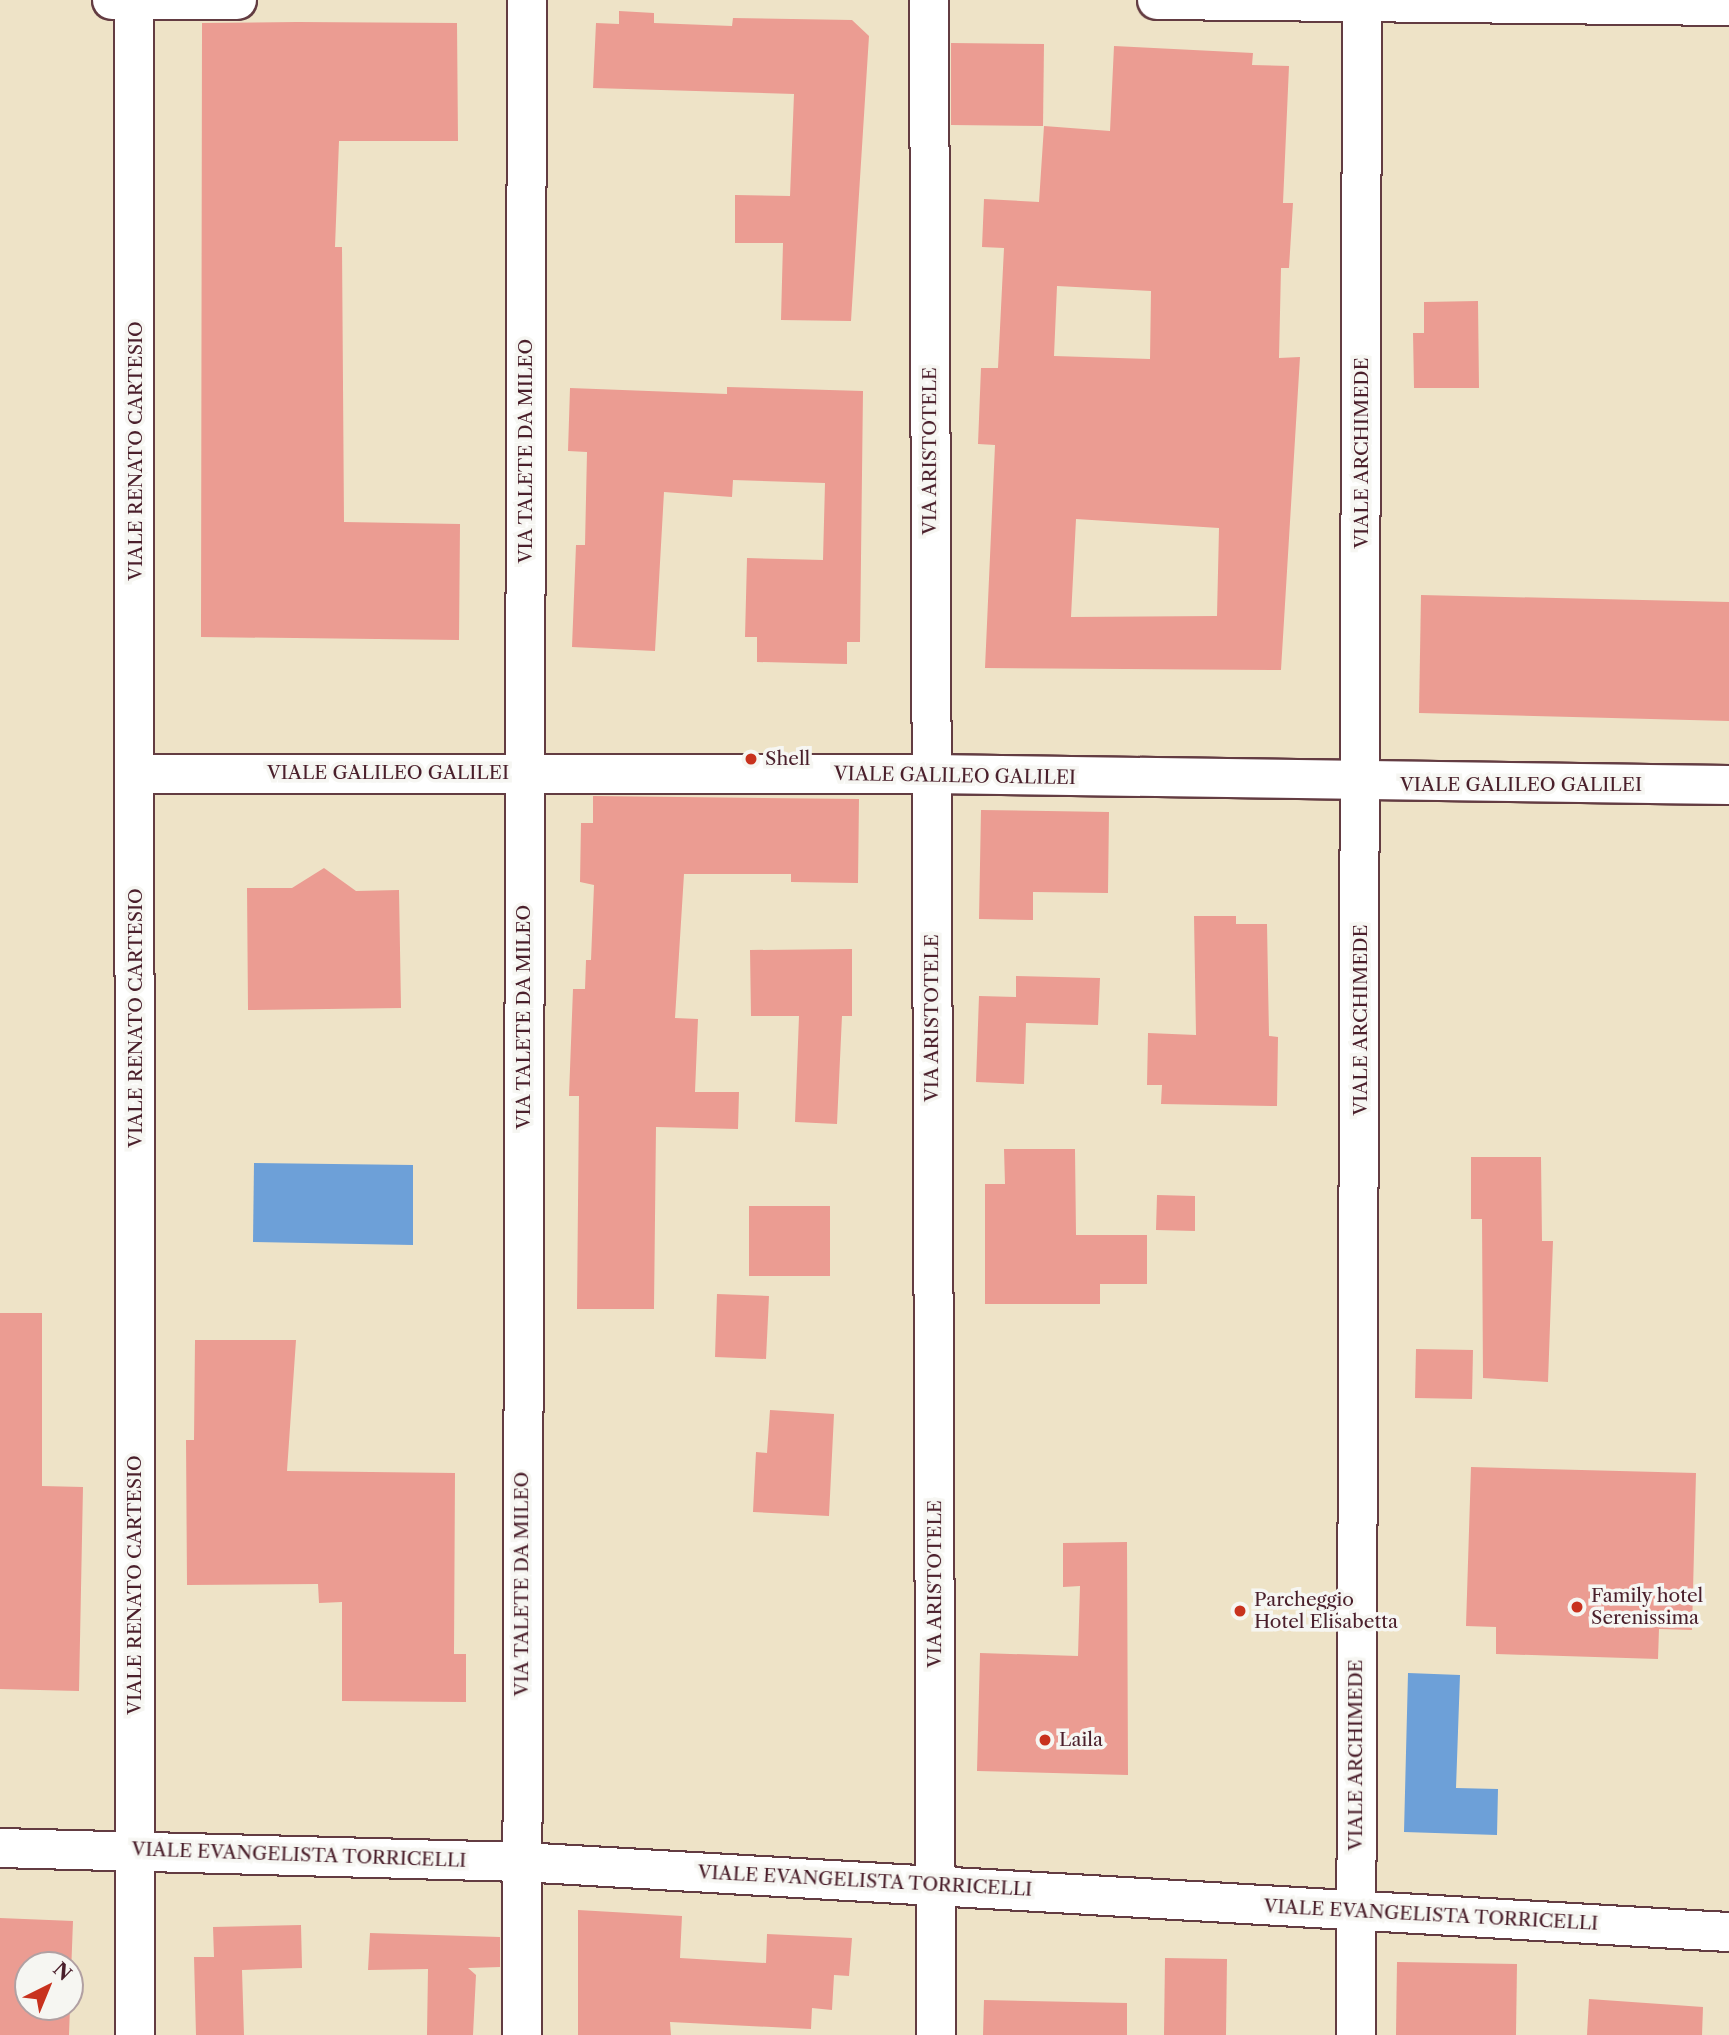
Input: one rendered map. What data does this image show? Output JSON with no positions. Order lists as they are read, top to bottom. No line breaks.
{"streets":{"street":["VIALE RENATO CARTESIO","VIA TALETE DA MILEO","VIA ARISTOTELE","VIALE ARCHIMEDE","VIALE GALILEO GALILEI","VIALE EVANGELISTA TORRICELLI"]},"crossings":[["VIALE RENATO CARTESIO","VIALE GALILEO GALILEI"],["VIALE RENATO CARTESIO","VIALE EVANGELISTA TORRICELLI"],["VIA TALETE DA MILEO","VIALE GALILEO GALILEI"],["VIA TALETE DA MILEO","VIALE EVANGELISTA TORRICELLI"],["VIA ARISTOTELE","VIALE GALILEO GALILEI"],["VIA ARISTOTELE","VIALE EVANGELISTA TORRICELLI"],["VIALE ARCHIMEDE","VIALE GALILEO GALILEI"],["VIALE ARCHIMEDE","VIALE EVANGELISTA TORRICELLI"]],"places":["Shell","Family hotel Serenissima","Parcheggio Hotel Elisabetta","Laila"],"north":"top right"}
